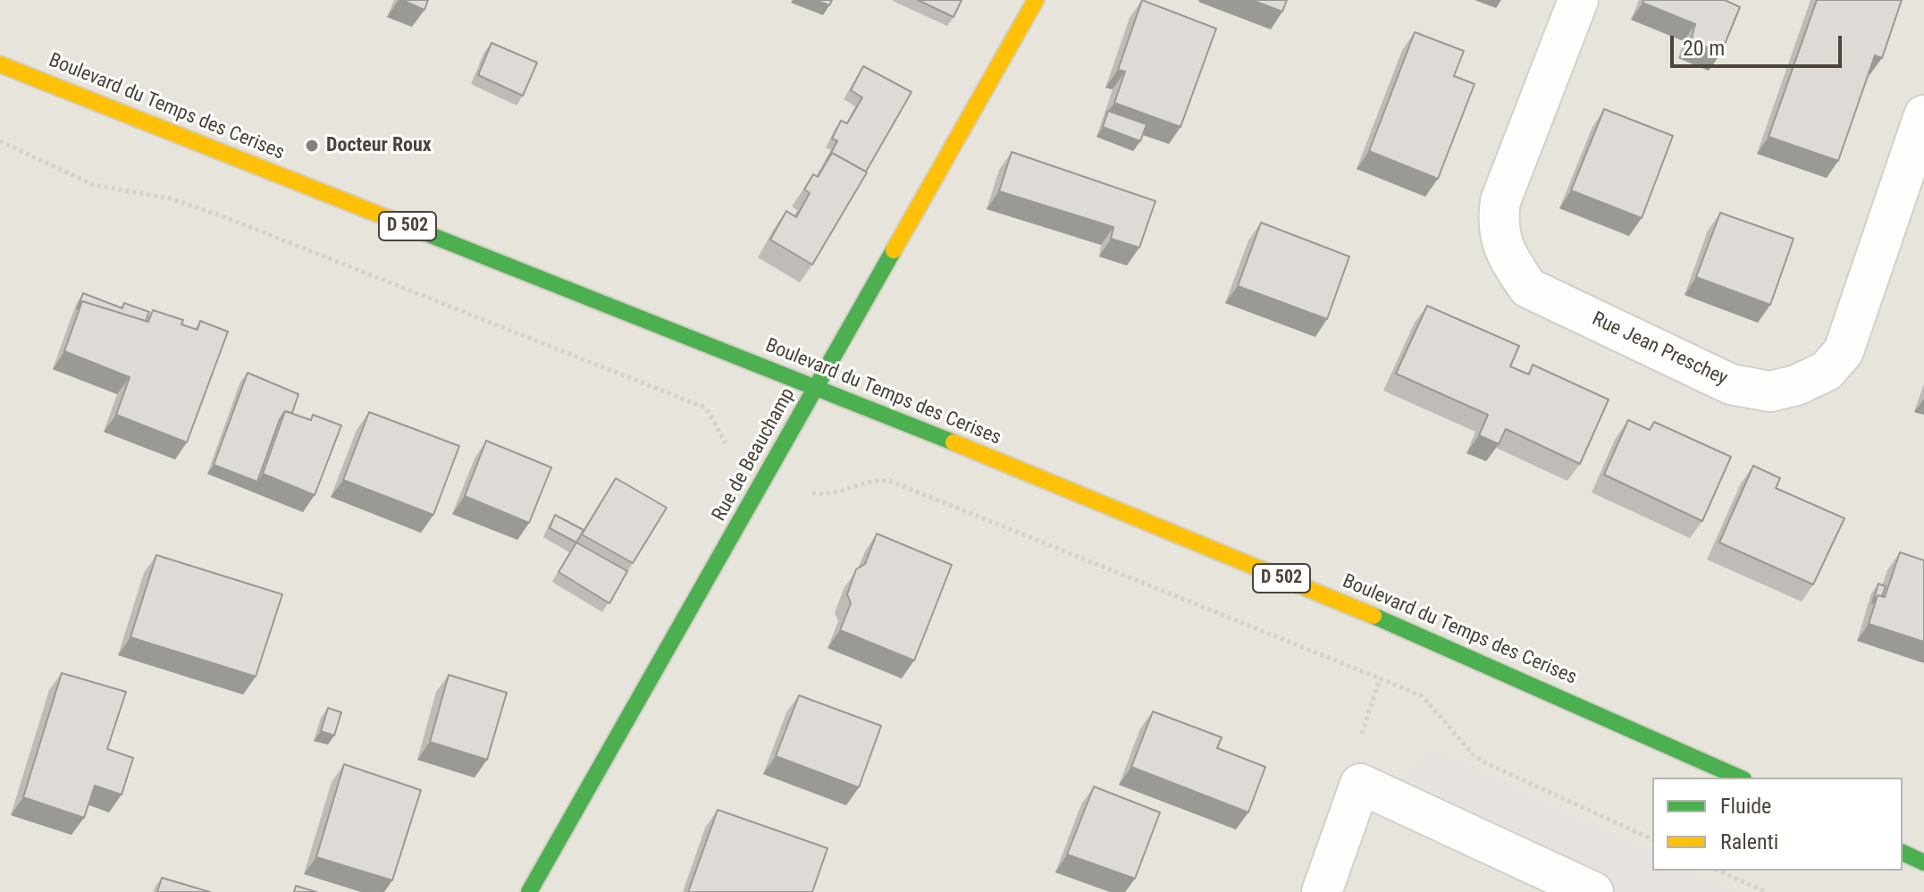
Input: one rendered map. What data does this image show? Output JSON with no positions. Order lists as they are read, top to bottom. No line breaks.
{"streets":{"main road":["Boulevard du Temps des Cerises","D 502","Rue de Beauchamp"],"street":["Rue Jean Preschey"]},"crossings":[["Boulevard du Temps des Cerises","Rue de Beauchamp"]],"places":["Docteur Roux"],"legend":["Fluide","Ralenti"],"scale_bar":"20 m"}
